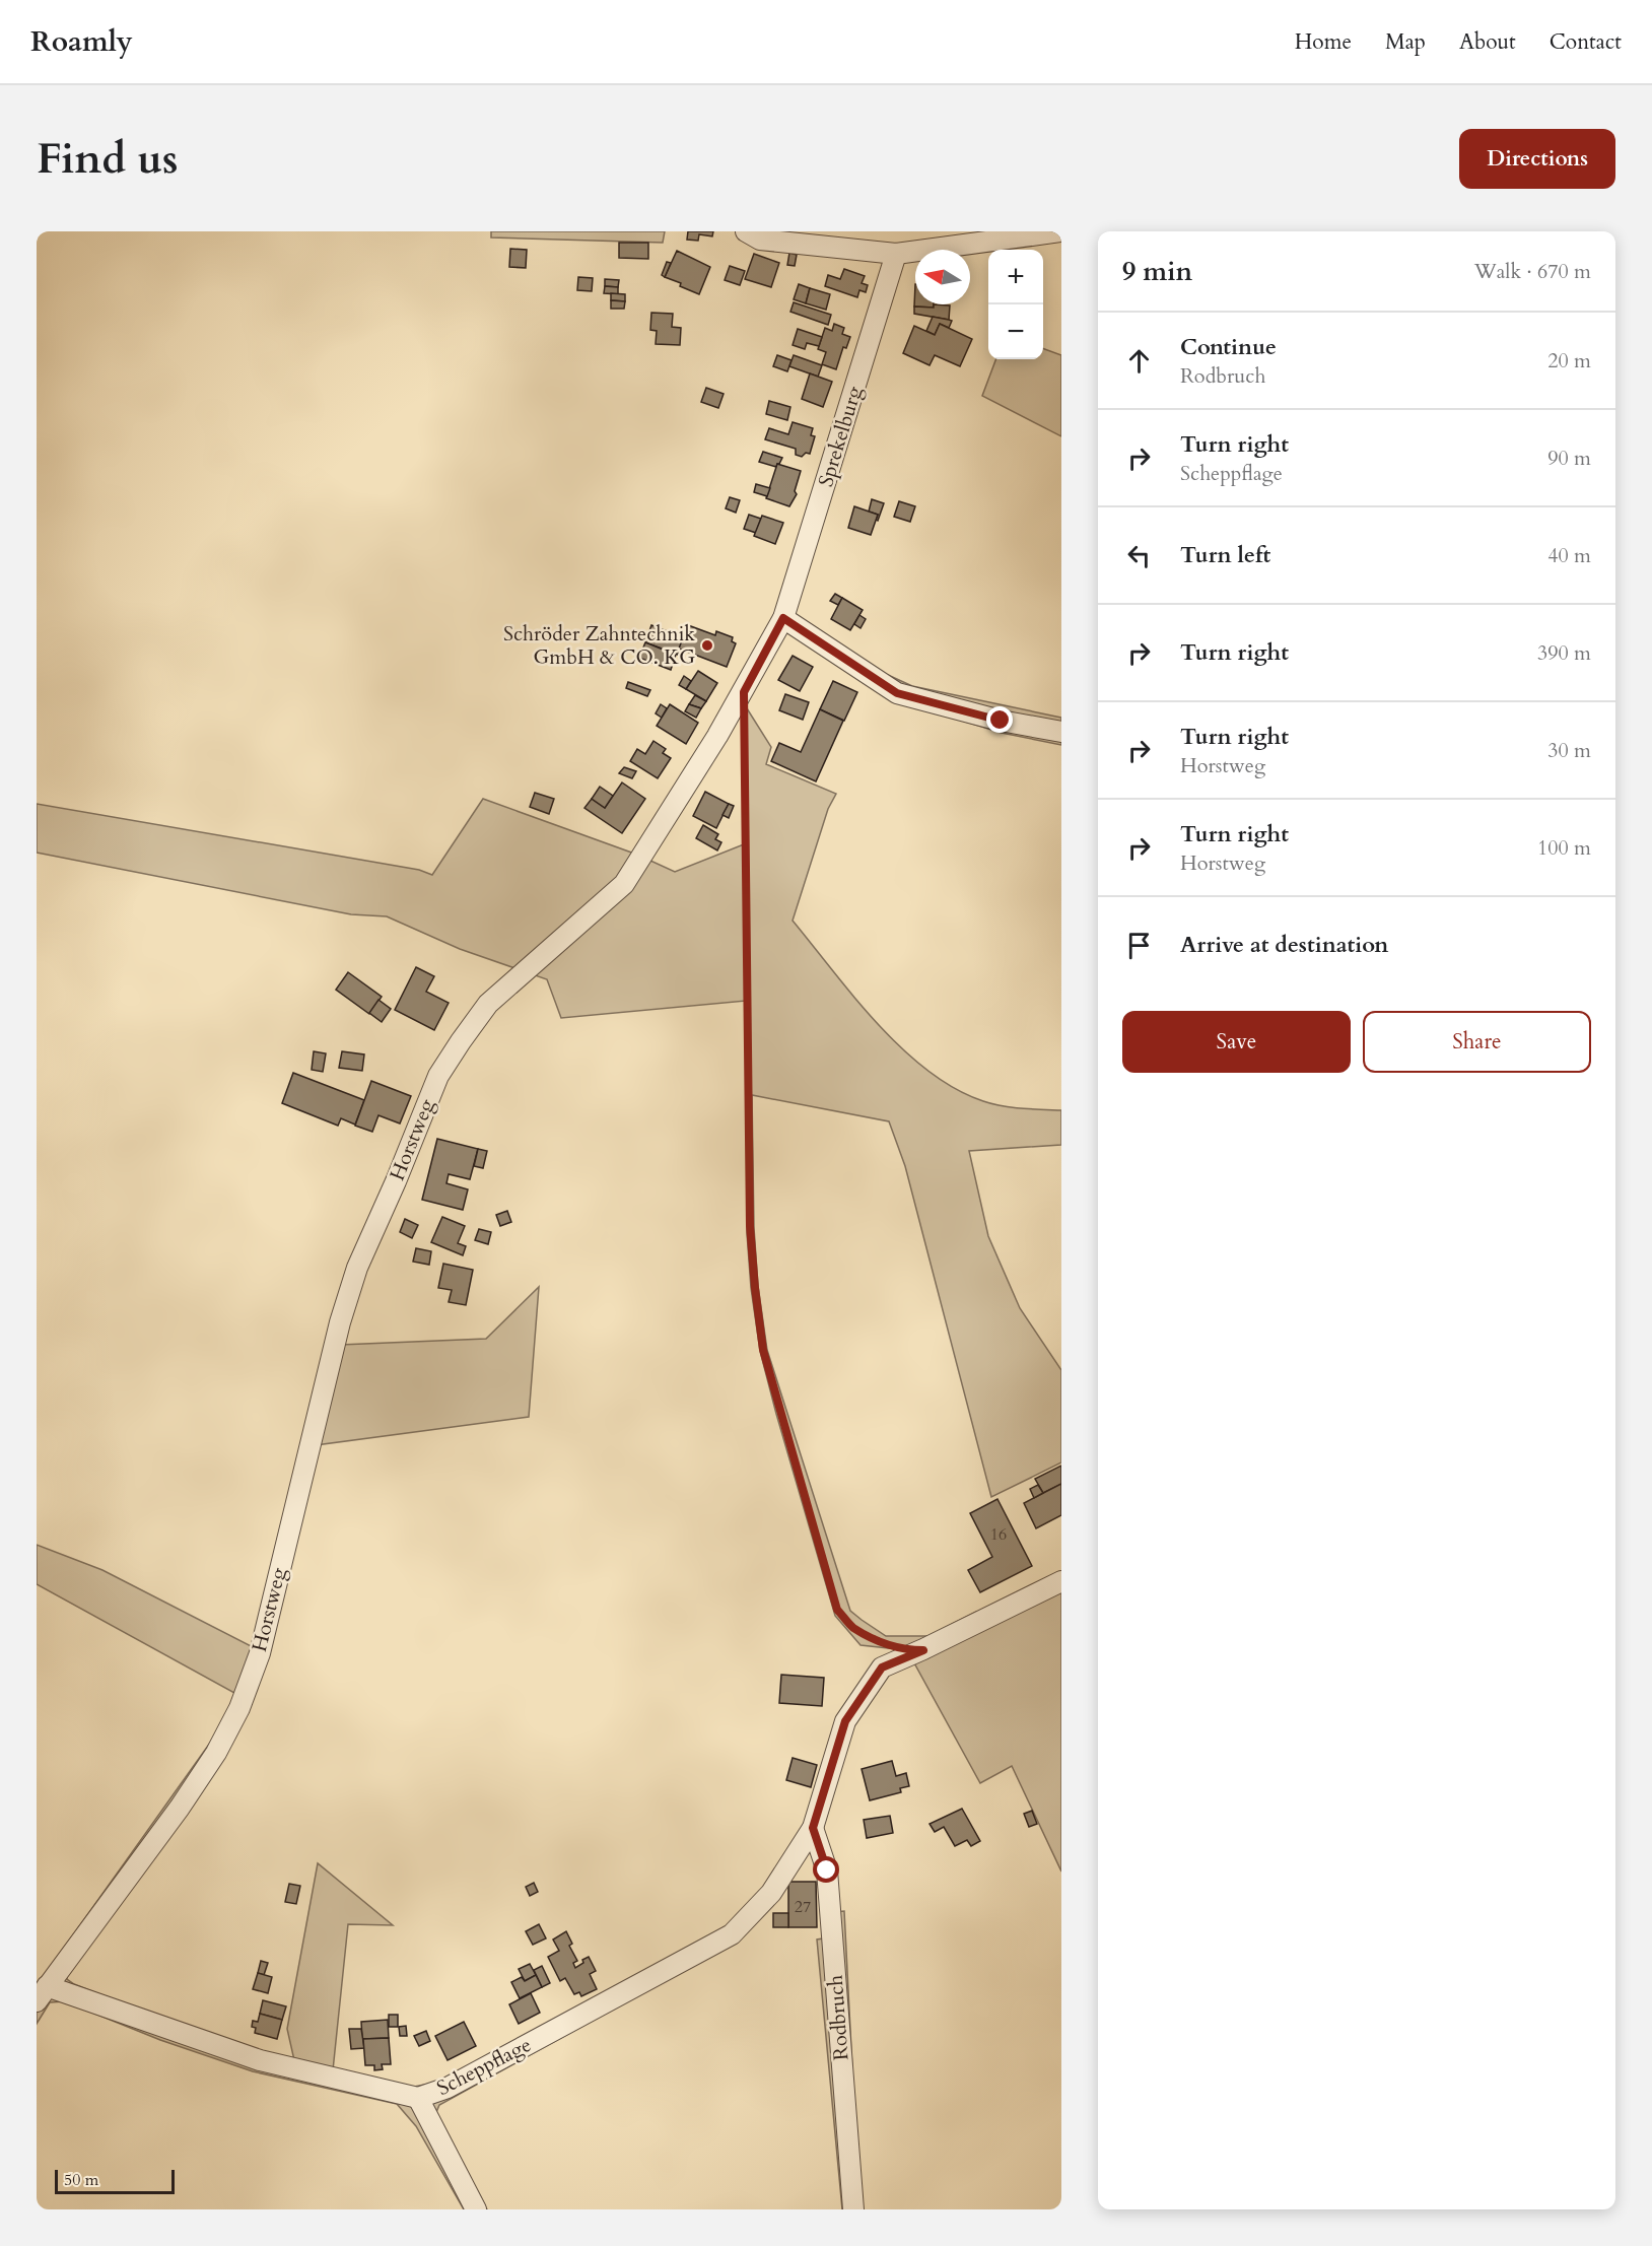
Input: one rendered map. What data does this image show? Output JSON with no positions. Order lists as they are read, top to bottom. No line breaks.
{"streets":{"street":["Sprekelburg","Horstweg","Rodbruch","Scheppflage"]},"crossings":[["Sprekelburg","Horstweg"],["Horstweg","Scheppflage"],["Rodbruch","Scheppflage"]],"places":["Schröder Zahntechnik GmbH & CO. KG"],"house_numbers":["16","27"],"scale_bar":"50 m","north":"left","page":{"header":"Roamly","nav":["Home","Map","About","Contact"],"buttons":["Directions",["Save","Share"]],"title":"Find us","heading":["9 min","Walk · 670 m"],"map_buttons":["+","−"],"list":[["Continue","Rodbruch","20 m"],["Turn right","Scheppflage","90 m"],["Turn left","40 m"],["Turn right","390 m"],["Turn right","Horstweg","30 m"],["Turn right","Horstweg","100 m"],"Arrive at destination"],"scale":"50 m"}}
